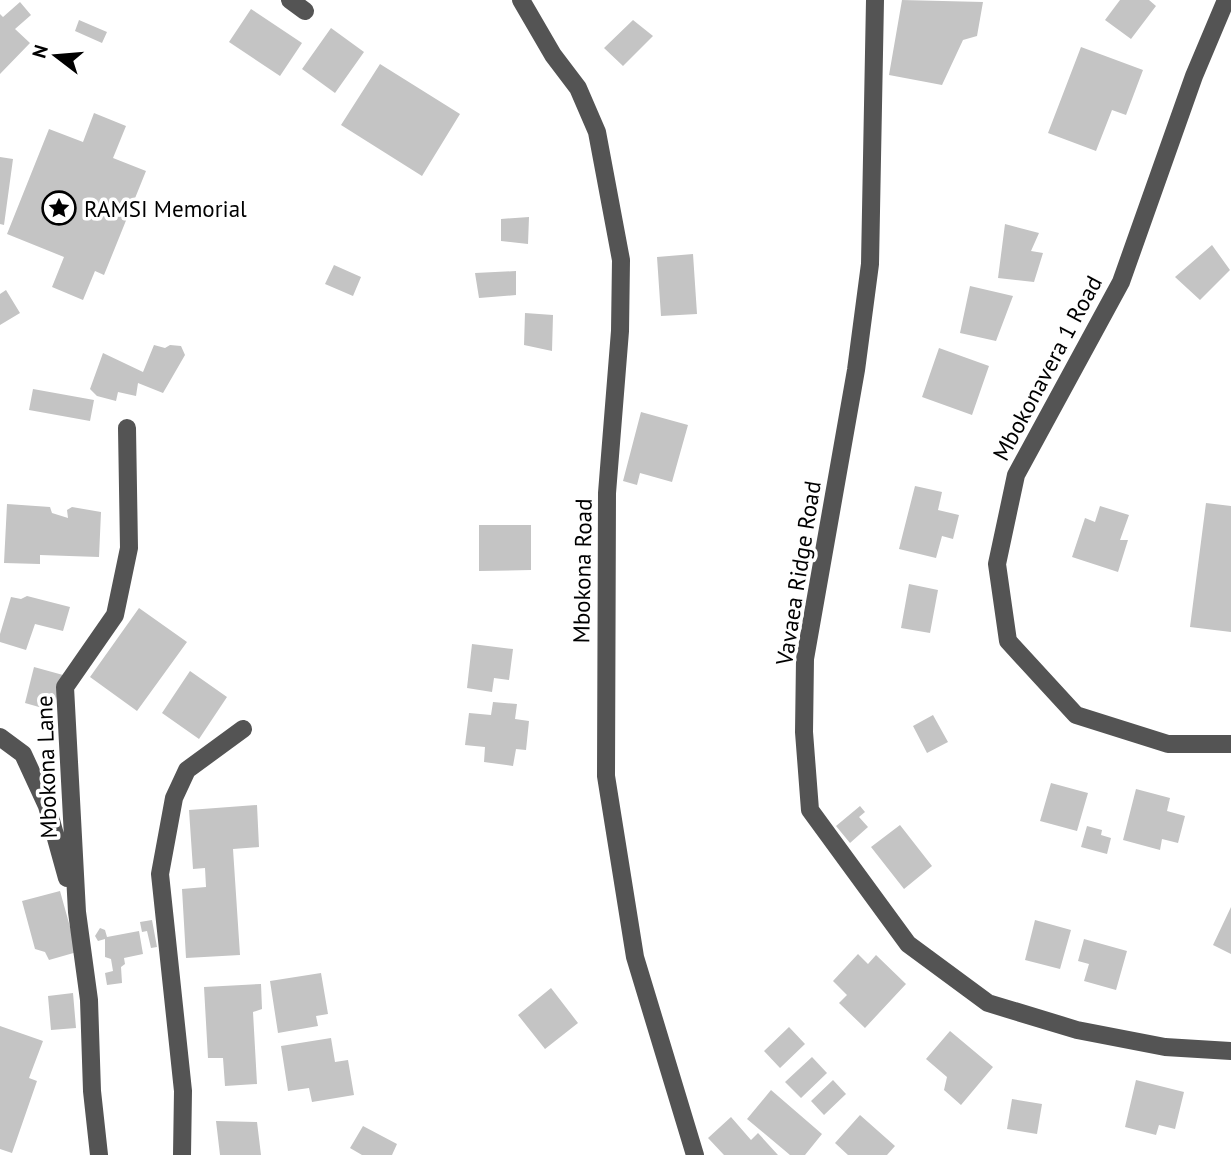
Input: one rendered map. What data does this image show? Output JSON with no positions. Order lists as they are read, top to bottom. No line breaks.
{"streets":{"street":["Mbokonavera 1 Road","Mbokona Road","Vavaea Ridge Road","Mbokona Lane"]},"places":{"place":["RAMSI Memorial"]},"north":"left"}
